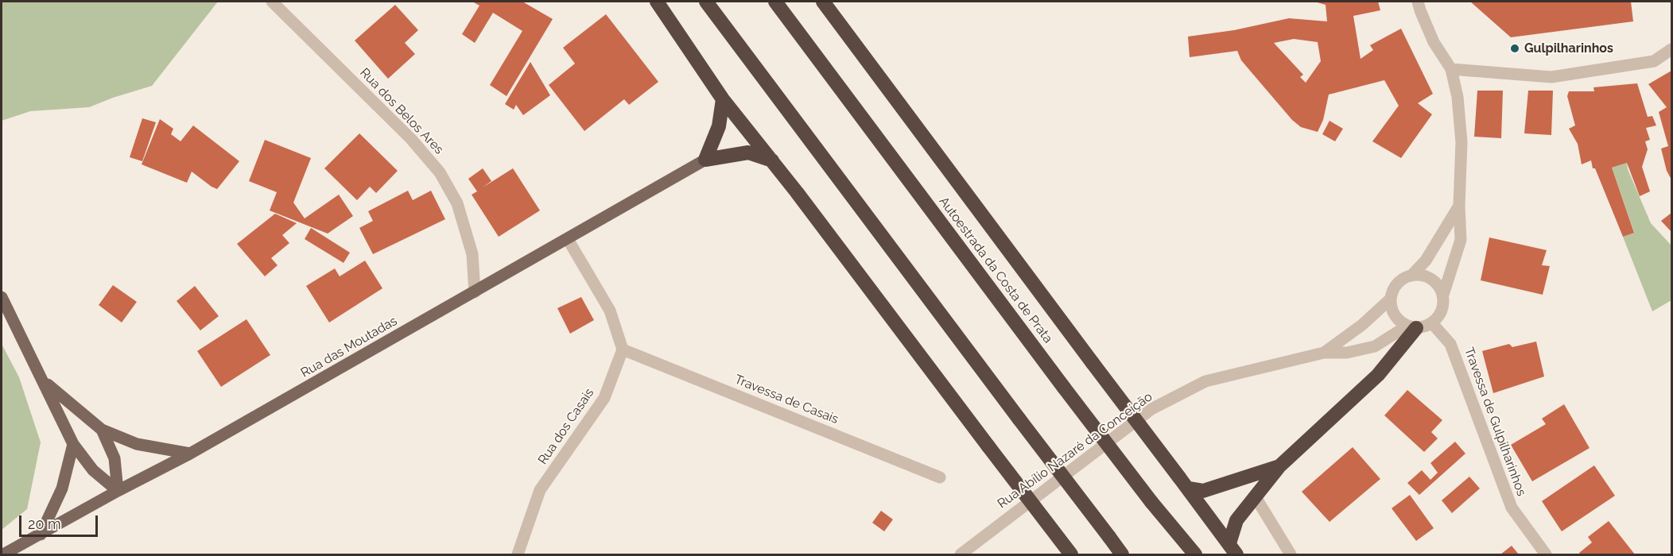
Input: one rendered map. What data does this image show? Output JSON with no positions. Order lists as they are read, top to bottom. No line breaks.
{"streets":{"highway":["Autoestrada da Costa de Prata"],"main road":["Rua das Moutadas"],"street":["Rua dos Belos Ares","Travessa de Casais","Travessa de Gulpilharinhos","Rua dos Casais","Rua Abílio Nazaré da Conceição"]},"crossings":[["Rua dos Belos Ares","Rua das Moutadas"],["Travessa de Casais","Rua dos Casais"],["Travessa de Gulpilharinhos","Rua Abílio Nazaré da Conceição"]],"places":["Gulpilharinhos"],"scale_bar":"20 m"}
